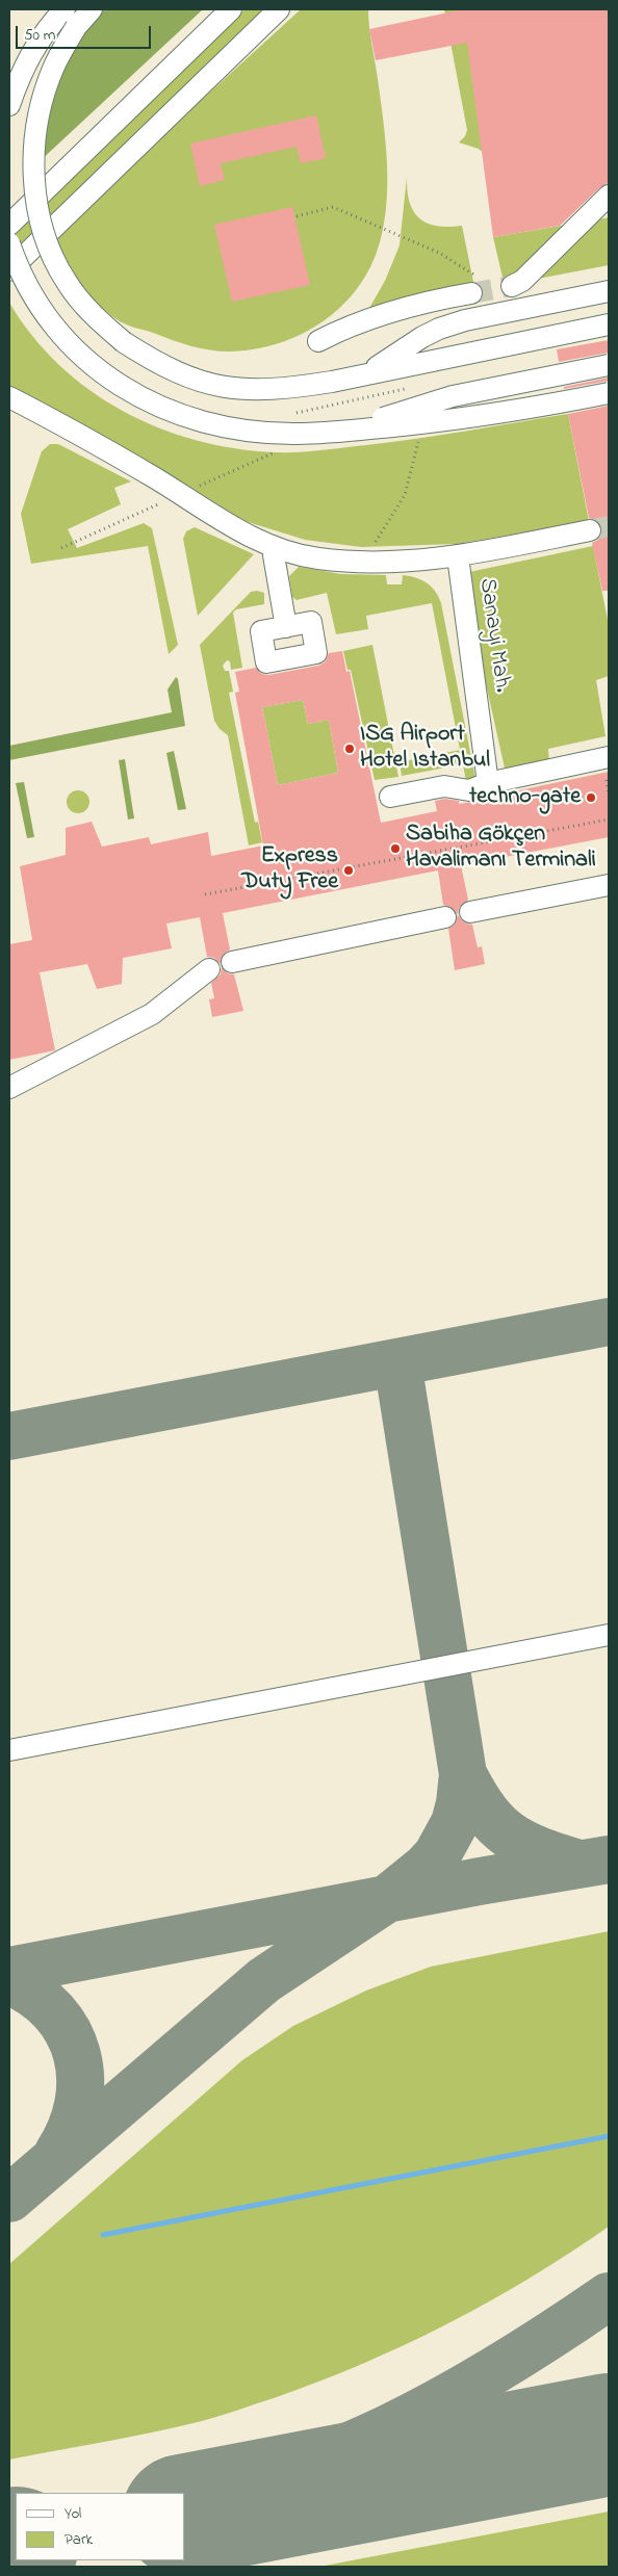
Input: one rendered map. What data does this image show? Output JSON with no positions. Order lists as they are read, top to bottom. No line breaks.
{"streets":{"street":["Sanayi Mah."]},"places":["ISG Airport Hotel Istanbul","techno-gate","Sabiha Gökçen Havalimanı Terminali","Express Duty Free"],"legend":["Yol","Park"],"scale_bar":"50 m"}
